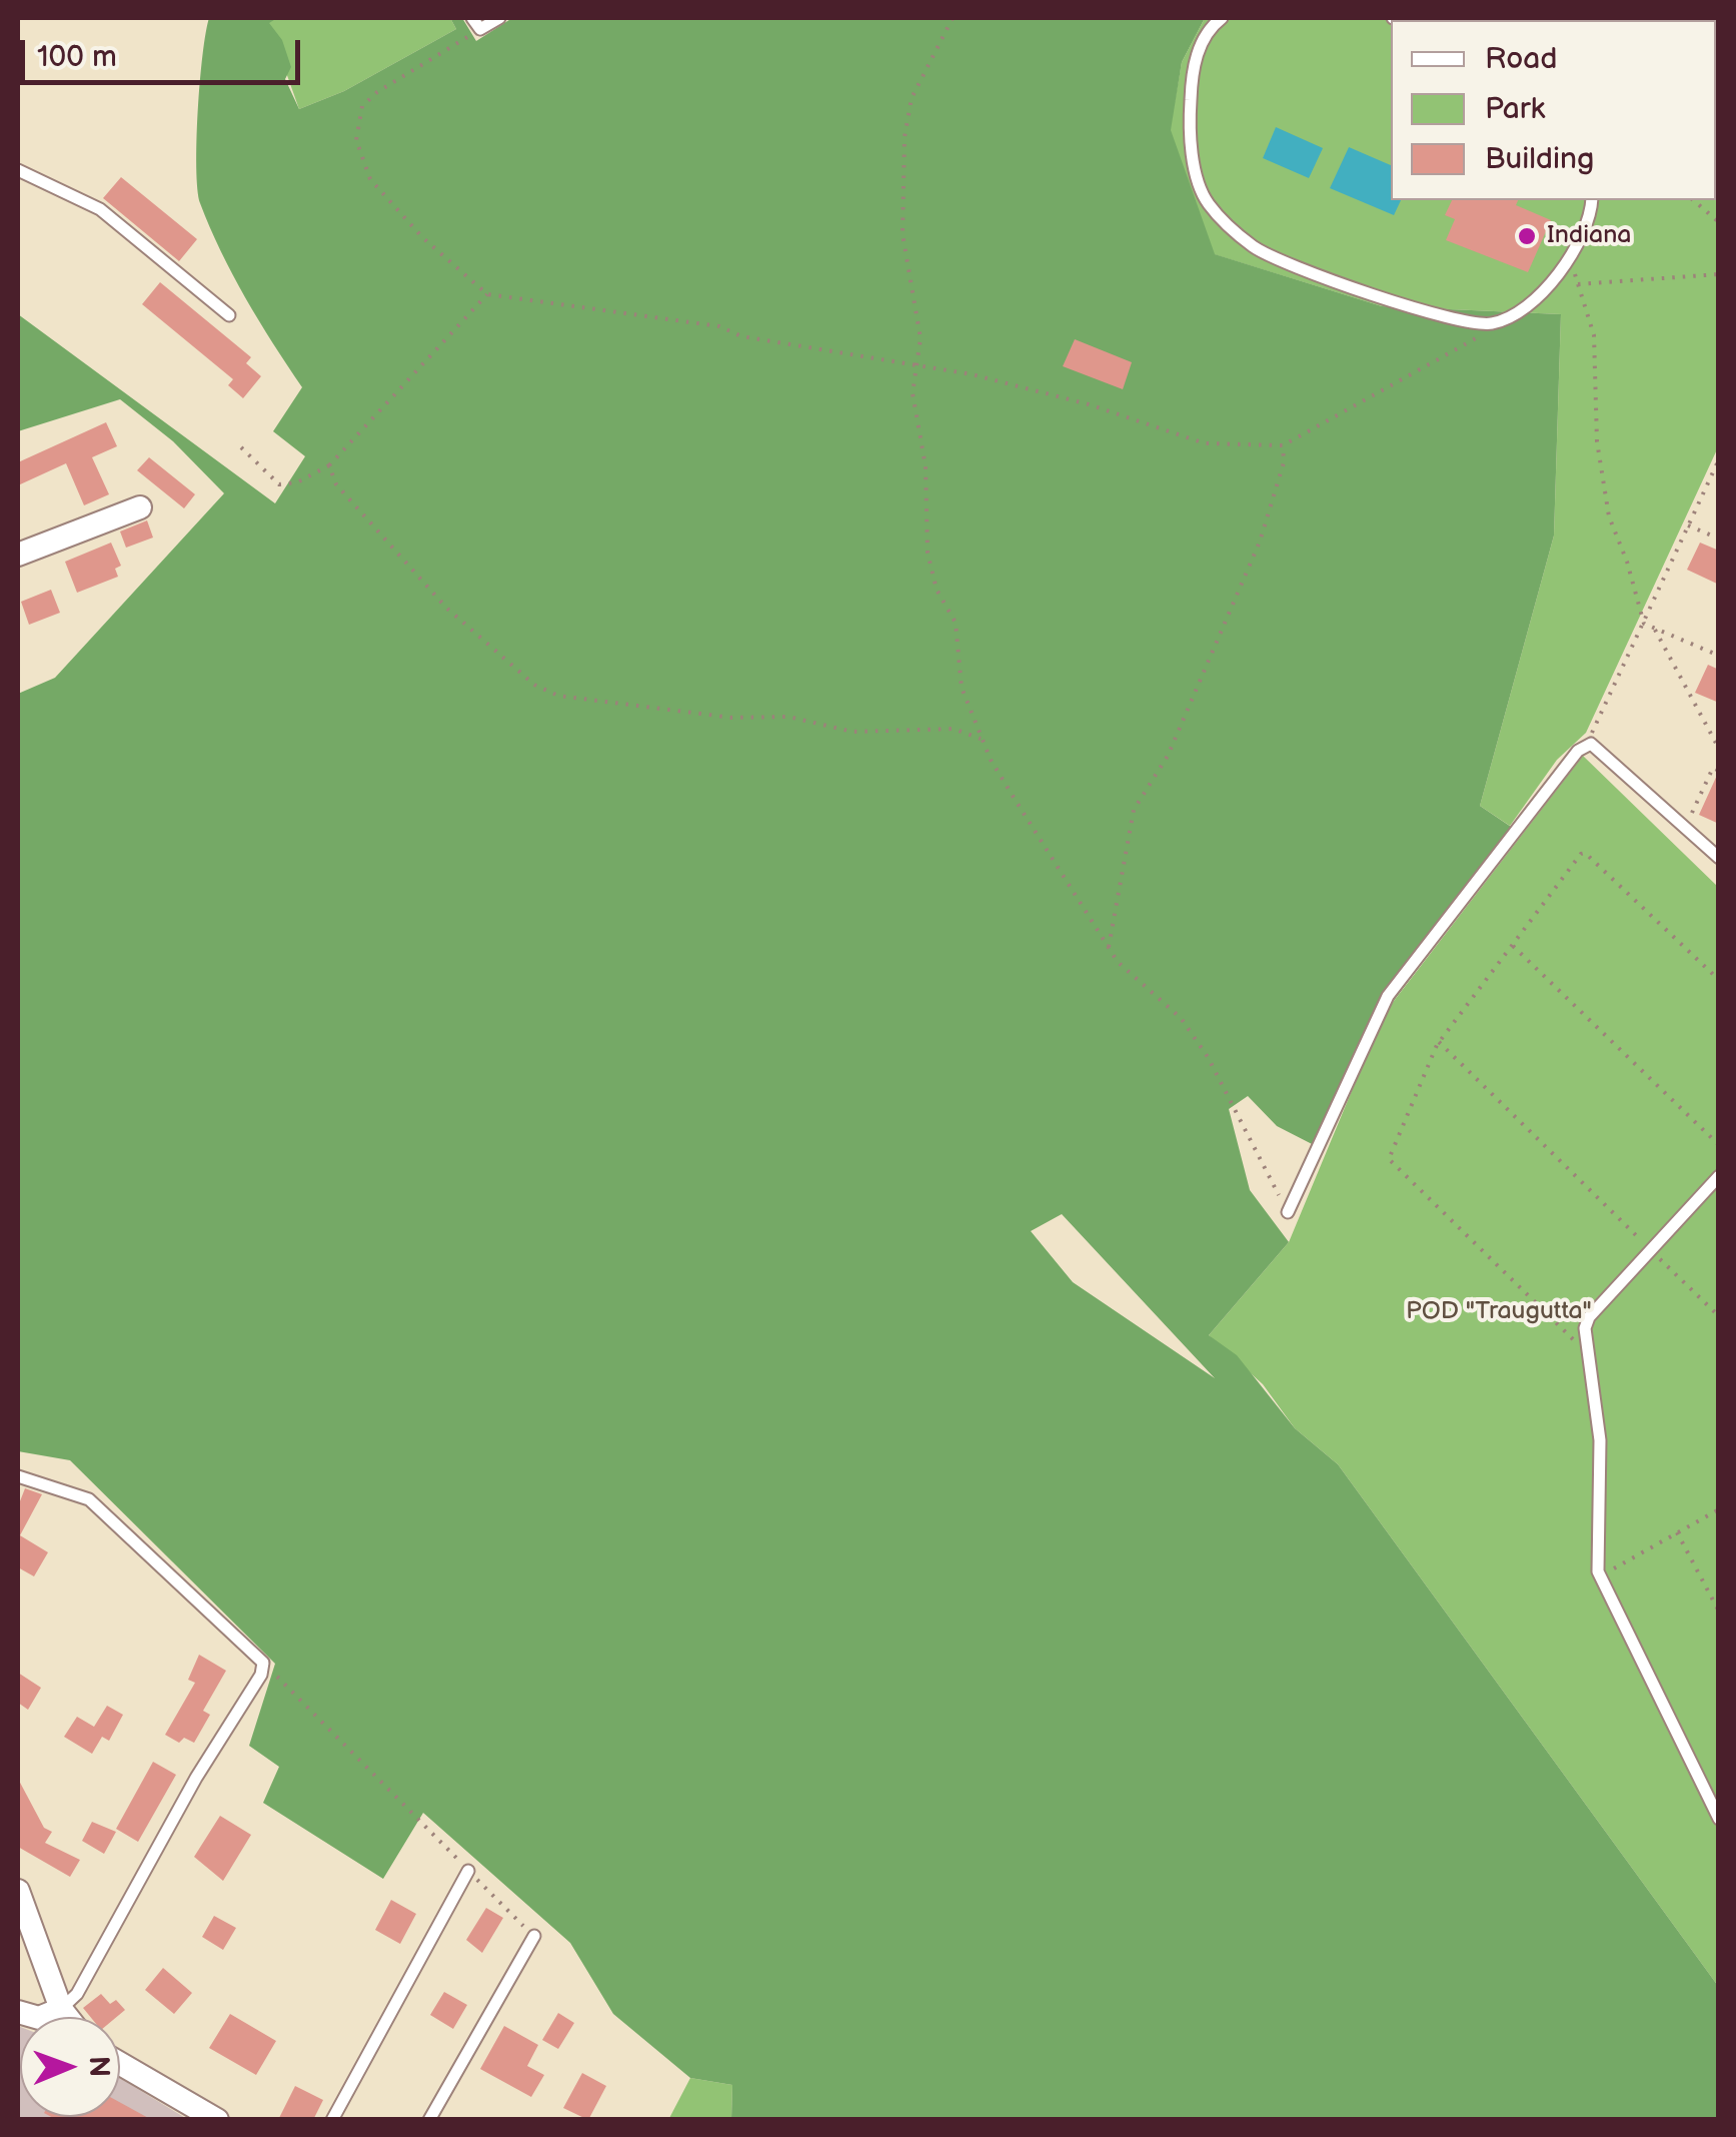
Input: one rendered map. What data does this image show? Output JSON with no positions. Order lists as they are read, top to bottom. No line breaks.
{"parks":["POD \"Traugutta\""],"places":["Indiana"],"legend":["Road","Park","Building"],"scale_bar":"100 m","north":"right"}
